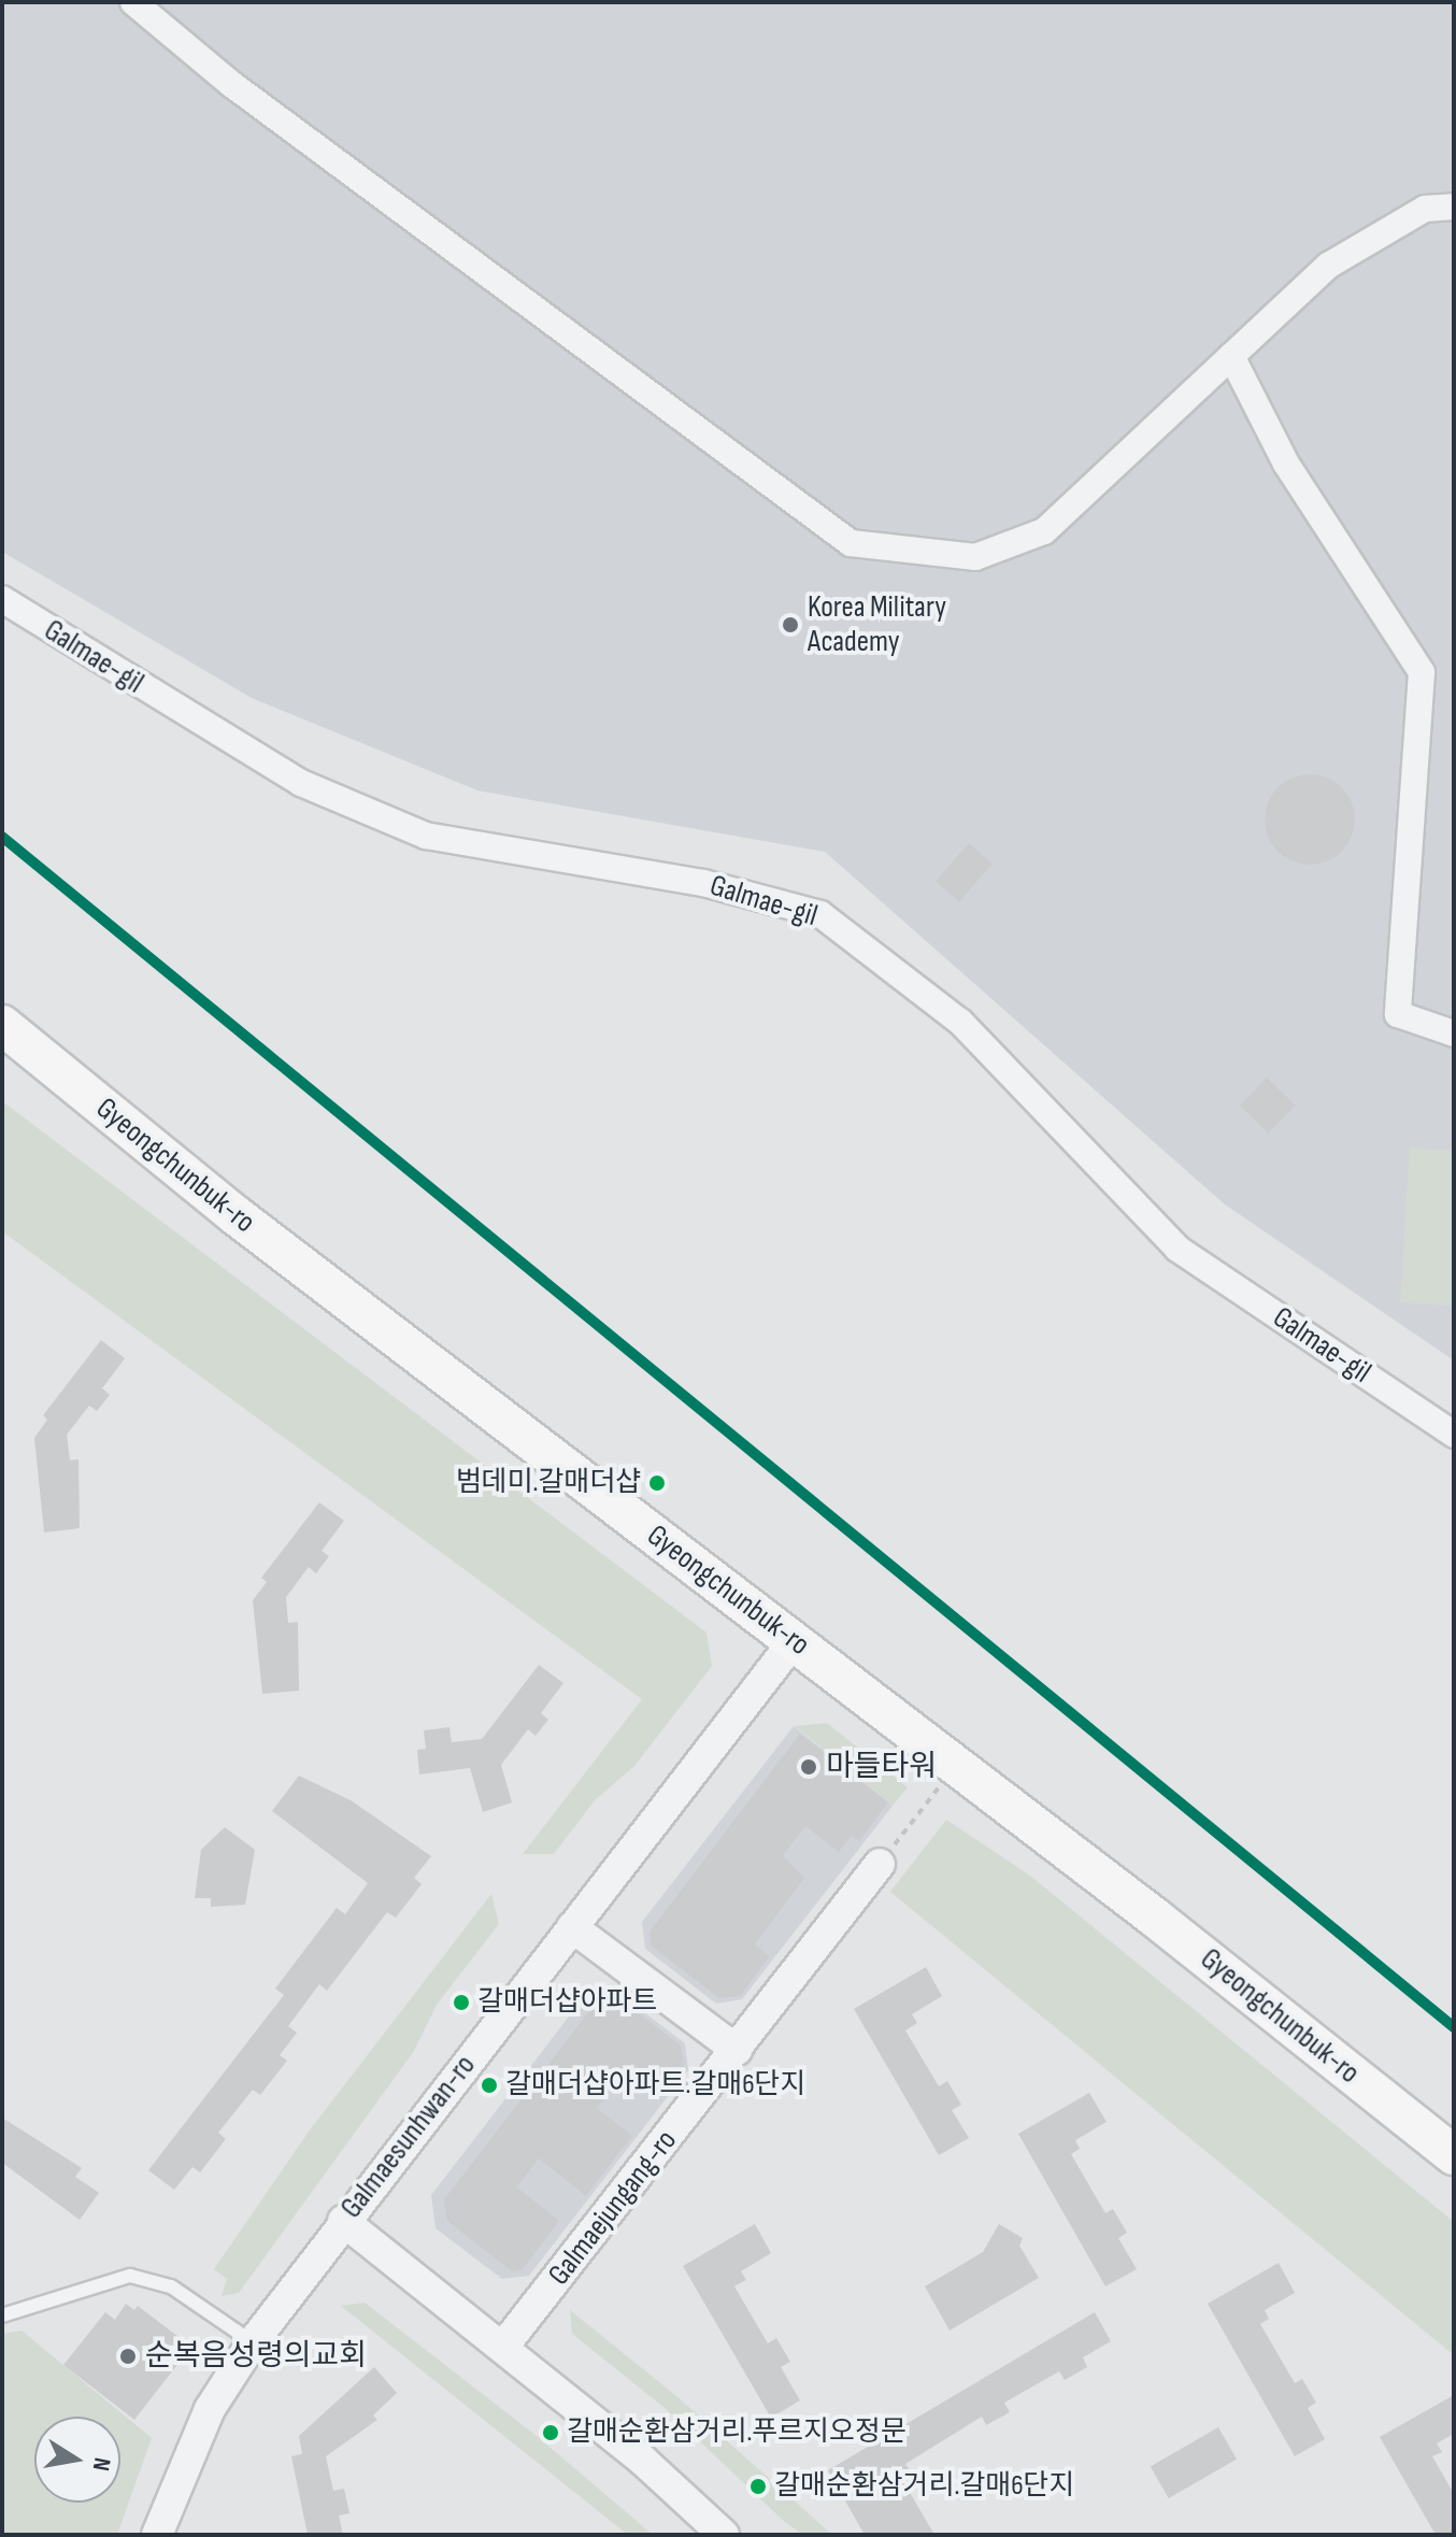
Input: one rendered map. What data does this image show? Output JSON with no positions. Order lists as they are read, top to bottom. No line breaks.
{"streets":{"main road":["Gyeongchunbuk-ro"],"street":["Galmae-gil","Galmaesunhwan-ro","Galmaejungang-ro"]},"crossings":[["Gyeongchunbuk-ro","Galmaesunhwan-ro"]],"places":["Korea Military Academy","범데미.갈매더샵","마들타워","갈매더샵아파트","갈매더샵아파트.갈매6단지","순복음성령의교회","갈매순환삼거리.푸르지오정문","갈매순환삼거리.갈매6단지"],"north":"right"}
